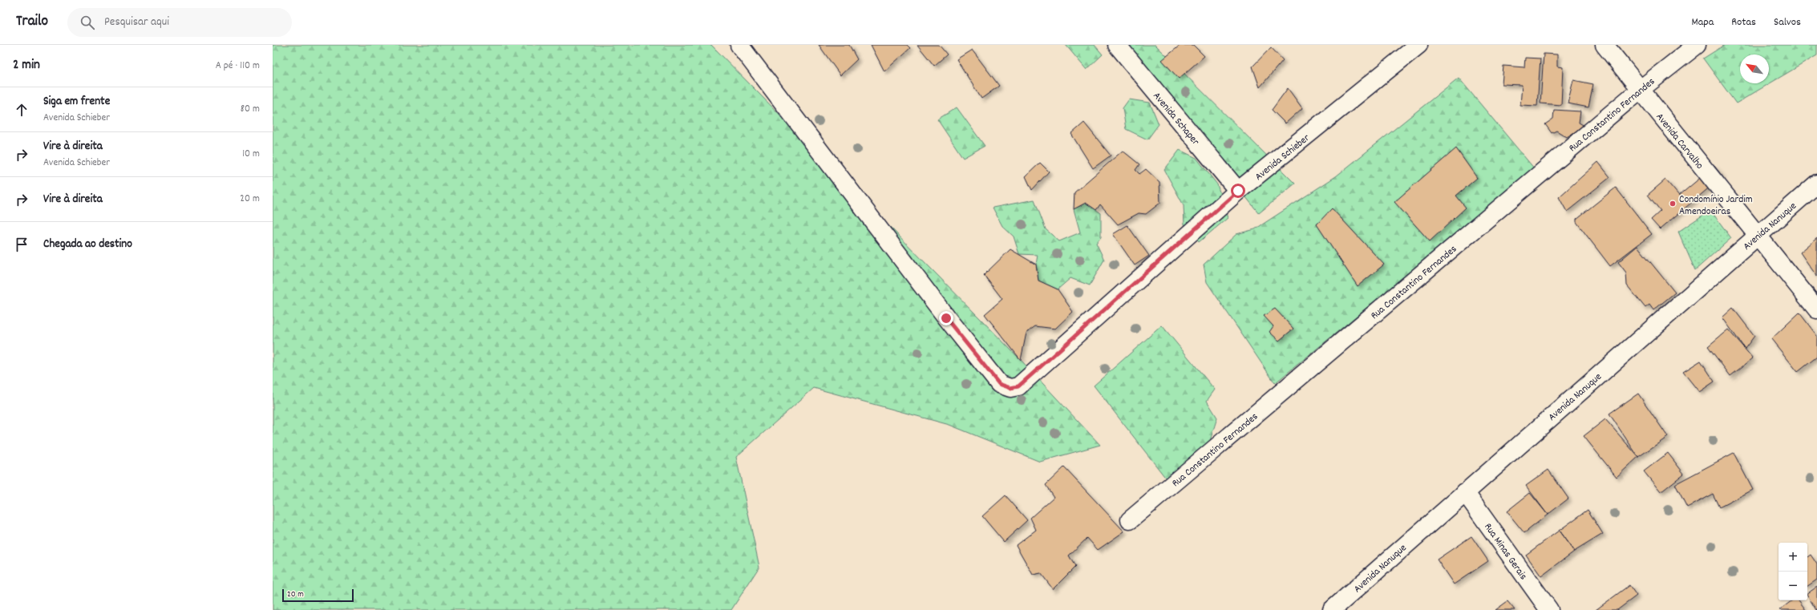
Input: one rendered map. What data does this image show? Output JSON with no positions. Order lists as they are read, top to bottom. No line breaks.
{"streets":{"street":["Rua Constantino Fernandes","Avenida Schaper","Avenida Carvalho","Avenida Schieber","Avenida Nanuque","Rua Minas Gerais"]},"crossings":[["Rua Constantino Fernandes","Avenida Carvalho"],["Avenida Schaper","Avenida Schieber"],["Avenida Carvalho","Avenida Nanuque"],["Avenida Nanuque","Rua Minas Gerais"]],"places":["Condomínio Jardim Amendoeiras"],"scale_bar":"20 m","north":"top left","page":{"header":"Trailo","search":"Pesquisar aqui","nav":["Mapa","Rotas","Salvos"],"heading":["2 min","A pé · 110 m"],"list":[["Siga em frente","Avenida Schieber","80 m"],["Vire à direita","Avenida Schieber","10 m"],["Vire à direita","20 m"],"Chegada ao destino"],"map_buttons":["+","−"],"scale":"20 m"}}
